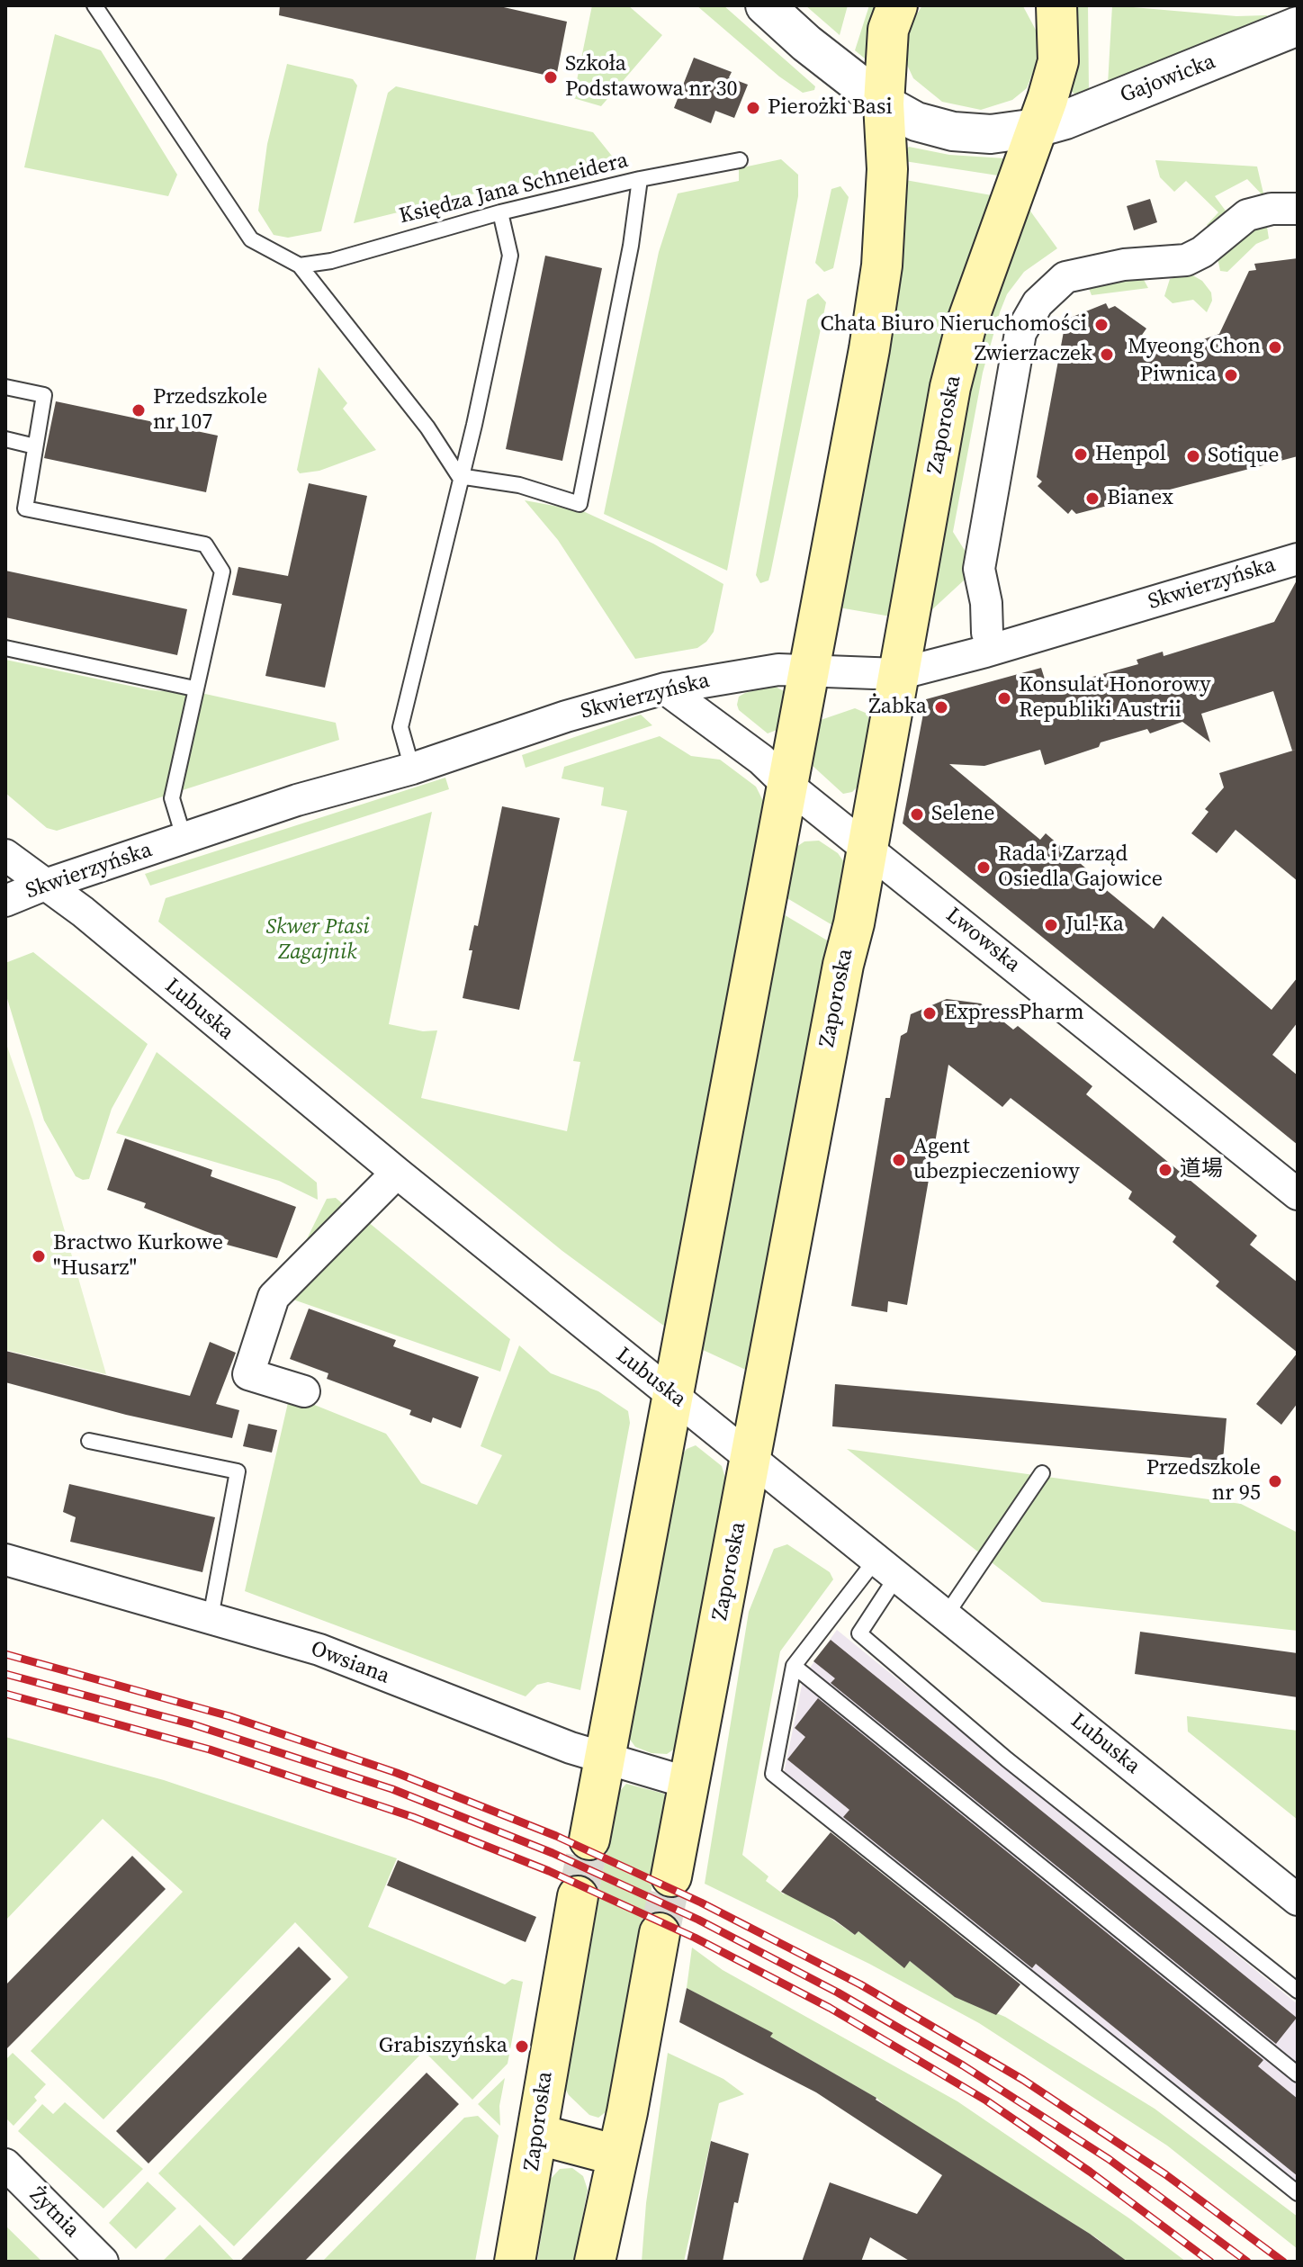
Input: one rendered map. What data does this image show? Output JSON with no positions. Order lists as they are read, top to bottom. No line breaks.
{"streets":{"main road":["Zaporoska"],"street":["Gajowicka","Skwierzyńska","Lwowska","Lubuska","Owsiana","Żytnia"],"lane":["Księdza Jana Schneidera"]},"crossings":[["Gajowicka","Zaporoska"],["Zaporoska","Skwierzyńska"],["Zaporoska","Lwowska"],["Zaporoska","Lubuska"],["Zaporoska","Owsiana"],["Skwierzyńska","Lwowska"],["Skwierzyńska","Lubuska"]],"parks":["Skwer Ptasi Zagajnik"],"places":["Szkoła Podstawowa nr 30","Pierożki Basi","Chata Biuro Nieruchomości","Myeong Chon","Zwierzaczek","Piwnica","Przedszkole nr 107","Henpol","Sotique","Bianex","Konsulat Honorowy Republiki Austrii","Żabka","Selene","Rada i Zarząd Osiedla Gajowice","Jul-Ka","ExpressPharm","Agent ubezpieczeniowy","道場","Bractwo Kurkowe \"Husarz\"","Przedszkole nr 95","Grabiszyńska"]}
